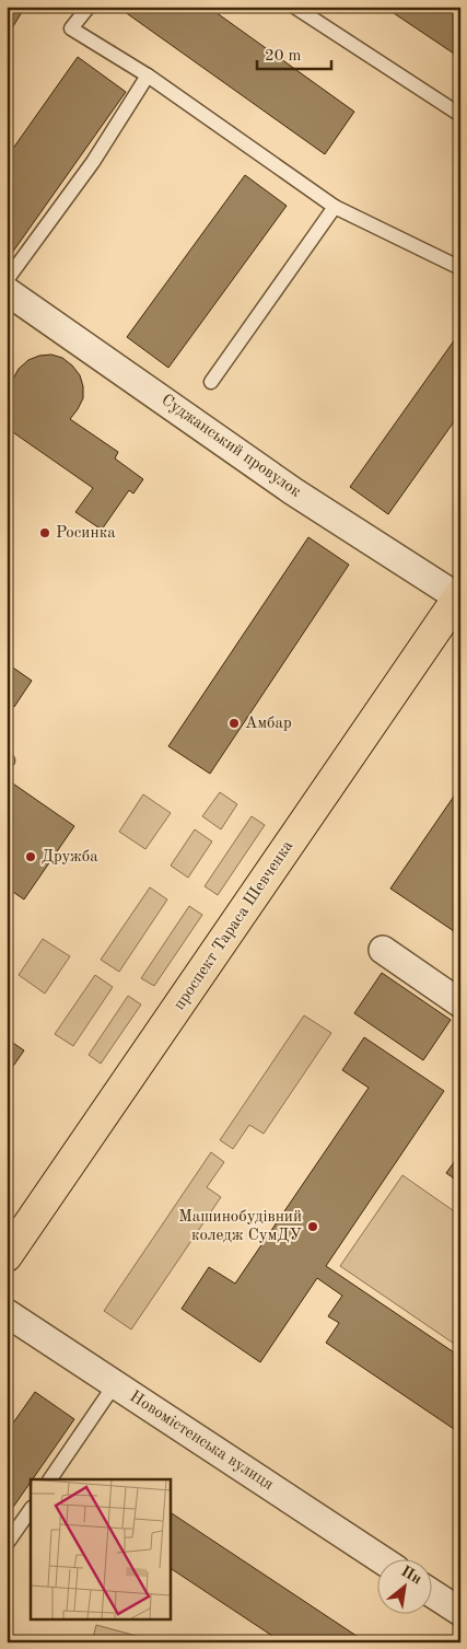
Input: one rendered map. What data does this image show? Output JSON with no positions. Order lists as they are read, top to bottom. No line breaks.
{"streets":{"main road":["проспект Тараса Шевченка"],"street":["Суджанський провулок","Новомістенська вулиця"]},"crossings":[["Суджанський провулок","проспект Тараса Шевченка"]],"places":["Росинка","Амбар","Дружба","Машинобудівний коледж СумДУ"],"scale_bar":"20 m","north":"top right"}
